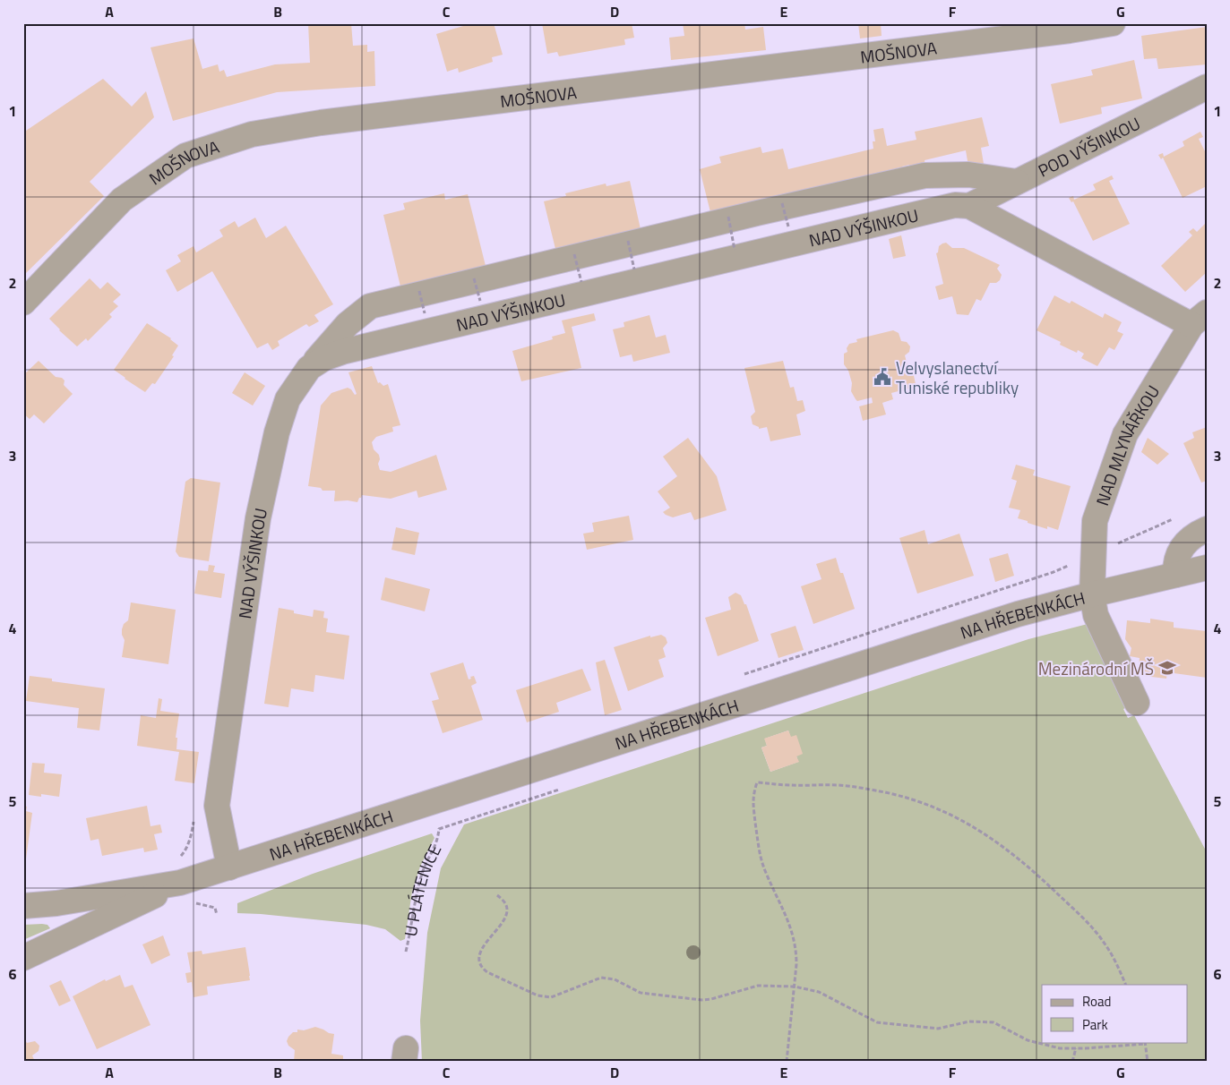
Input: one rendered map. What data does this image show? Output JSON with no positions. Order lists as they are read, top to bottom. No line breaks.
{"streets":{"street":["MOŠNOVA","POD VÝŠINKOU","NAD VÝŠINKOU","NAD MLYNÁŘKOU","NA HŘEBENKÁCH"],"path":["U PLÁTENICE"]},"crossings":[["POD VÝŠINKOU","NAD VÝŠINKOU"],["NAD VÝŠINKOU","NA HŘEBENKÁCH"],["NAD MLYNÁŘKOU","NA HŘEBENKÁCH"]],"places":{"public building":["Velvyslanectví Tuniské republiky"],"school or university":["Mezinárodní MŠ"]},"legend":["Road","Park"],"grid":{"columns":["A","B","C","D","E","F","G"],"rows":["1","2","3","4","5","6"]}}
